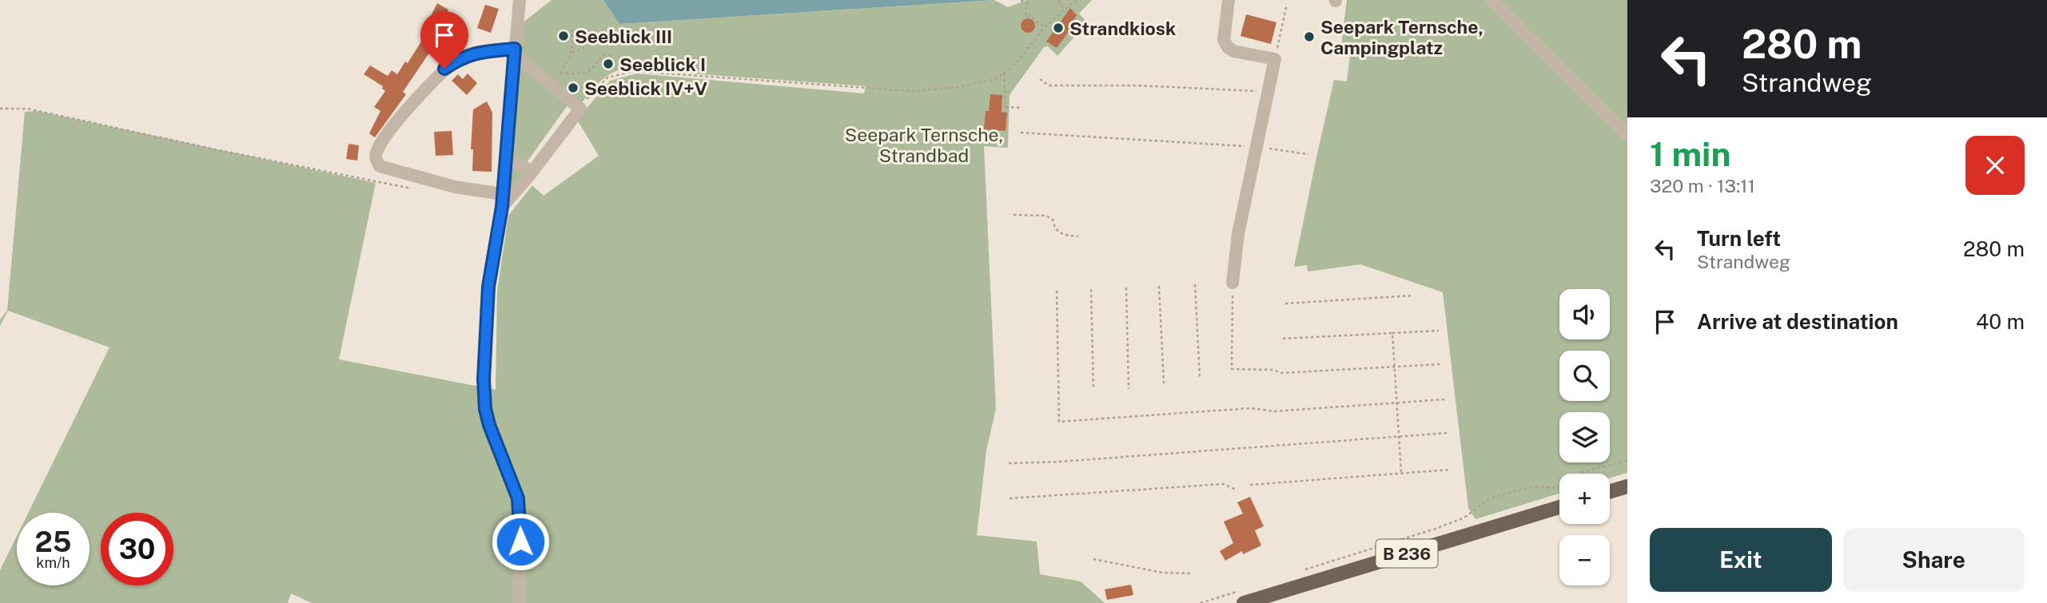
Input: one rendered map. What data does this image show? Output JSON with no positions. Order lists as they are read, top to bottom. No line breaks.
{"streets":{"main road":["B 236"]},"parks":["Seepark Ternsche, Strandbad"],"places":["Strandkiosk","Seeblick III","Seepark Ternsche, Campingplatz","Seeblick I","Seeblick IV+V"],"page":{"turn":["280 m","Strandweg"],"heading":["1 min","320 m · 13:11"],"list":[{"name":"Turn left","note":"Strandweg","value":"280 m"},{"name":"Arrive at destination","value":"40 m"}],"map_buttons":["+","−"],"speed":"25 km/h","limit":"30","buttons":["Exit","Share"]}}
